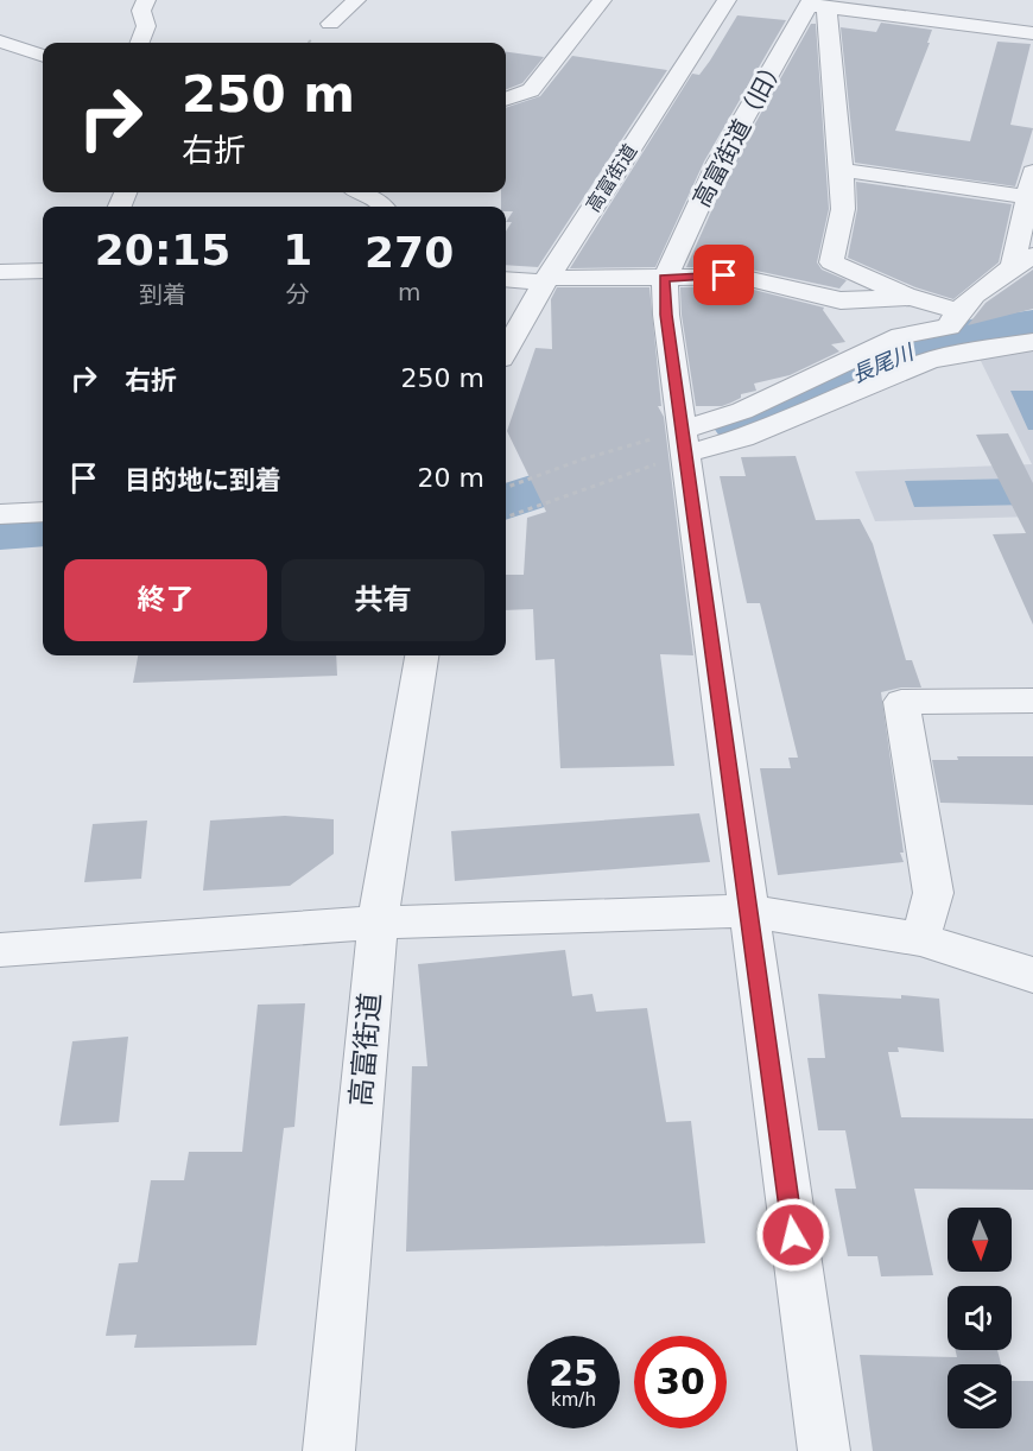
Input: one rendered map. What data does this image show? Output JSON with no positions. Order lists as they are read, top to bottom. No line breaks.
{"streets":{"street":["高富街道（旧）","高富街道"]},"water":["長尾川"],"north":"bottom","page":{"turn":["250 m","右折"],"eta":["20:15","到着","1","分","270","m"],"list":[{"name":"右折","value":"250 m"},{"name":"目的地に到着","value":"20 m"}],"buttons":["終了","共有"],"speed":"25 km/h","limit":"30"}}
